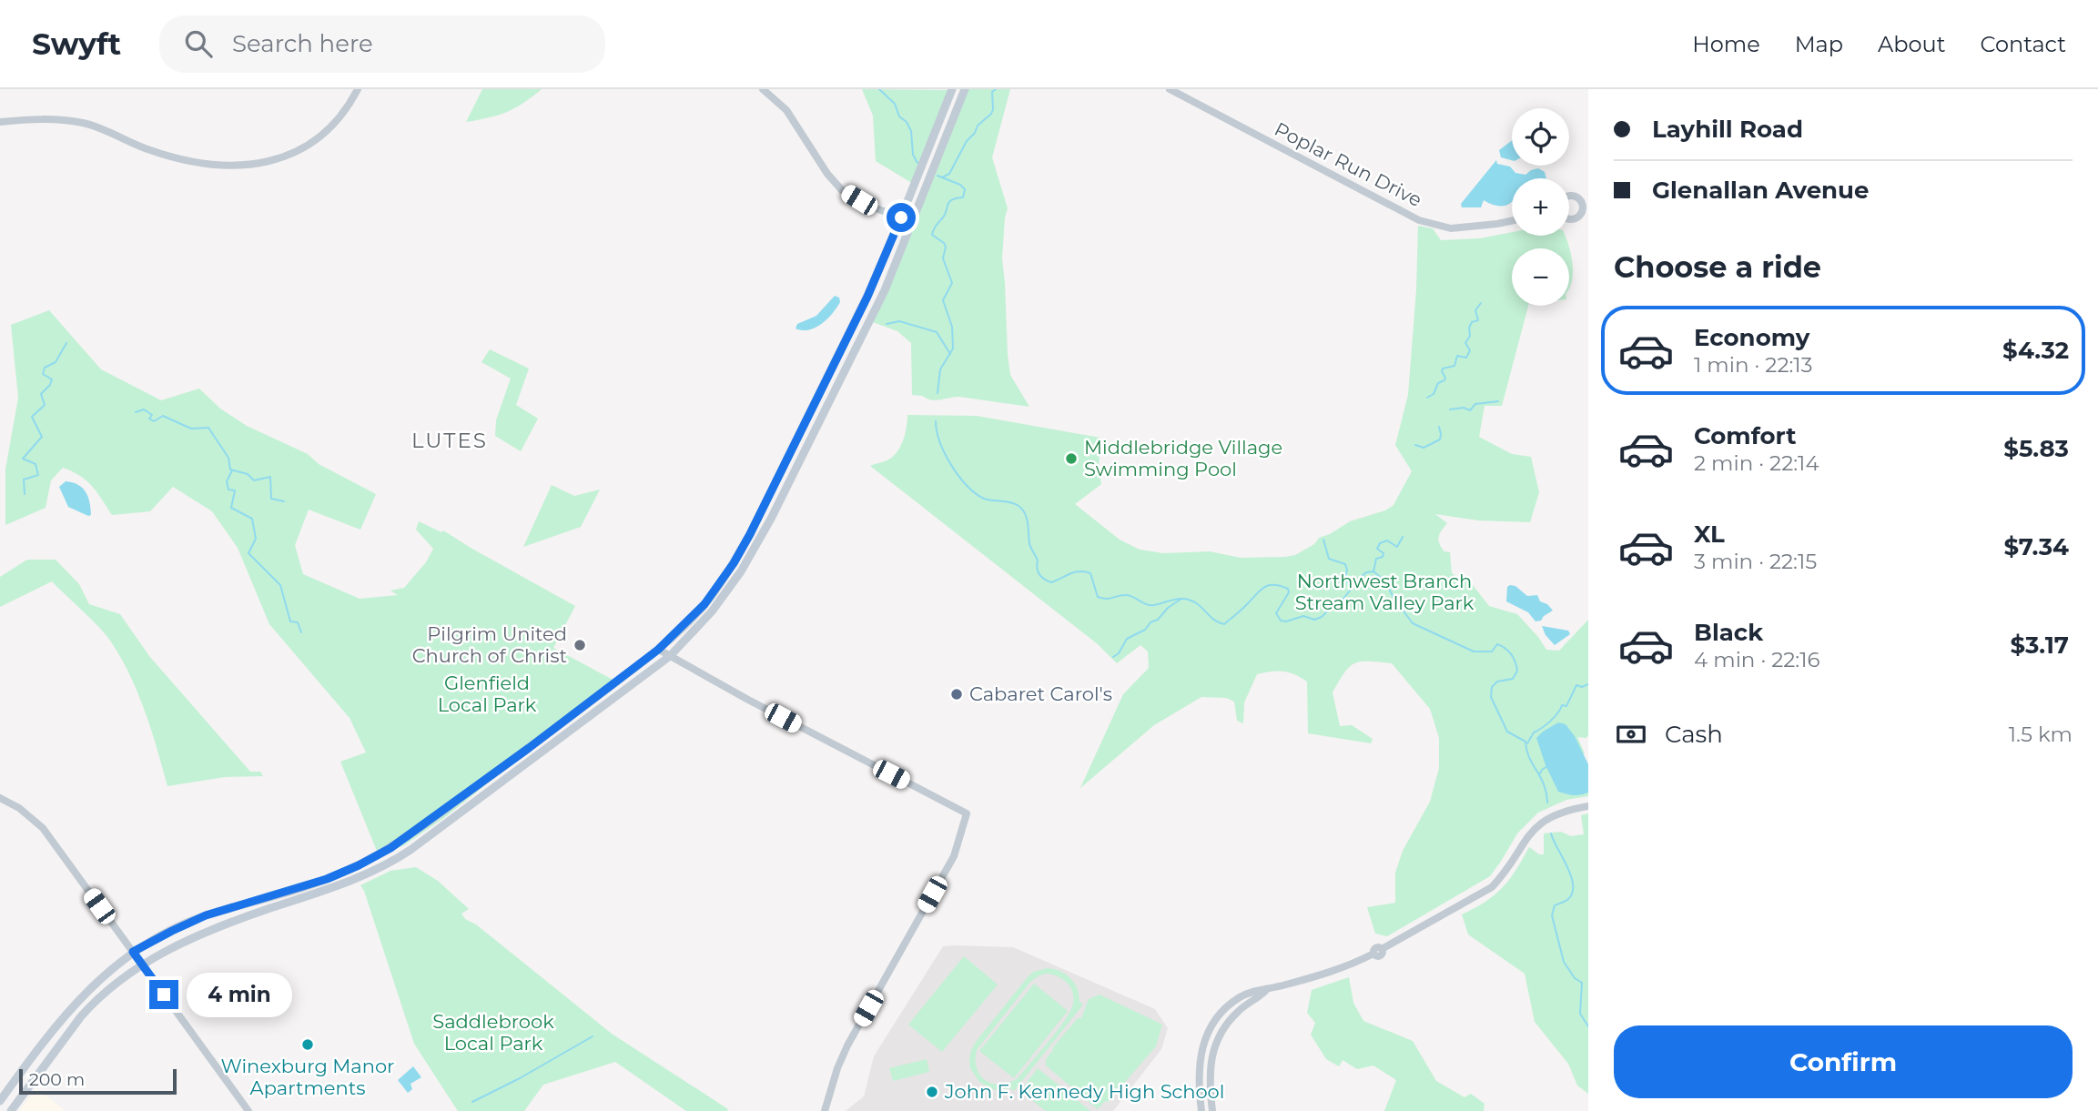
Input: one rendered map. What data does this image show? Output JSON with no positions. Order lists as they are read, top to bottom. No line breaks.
{"streets":{"street":["Poplar Run Drive"]},"districts":["LUTES"],"parks":["Northwest Branch Stream Valley Park","Glenfield Local Park","Saddlebrook Local Park"],"places":["Middlebridge Village Swimming Pool","Pilgrim United Church of Christ","Cabaret Carol's","Winexburg Manor Apartments","John F. Kennedy High School"],"scale_bar":"200 m","page":{"header":"Swyft","search":"Search here","nav":["Home","Map","About","Contact"],"banner":["Layhill Road","Glenallan Avenue"],"map_buttons":["+","−"],"heading":"Choose a ride","list":[{"name":"Economy","note":"1 min · 22:13","value":"$4.32"},{"name":"Comfort","note":"2 min · 22:14","value":"$5.83"},{"name":"XL","note":"3 min · 22:15","value":"$7.34"},{"name":"Black","note":"4 min · 22:16","value":"$3.17"}],"pay":["Cash","1.5 km"],"bubble":"4 min","buttons":"Confirm","scale":"200 m"}}
